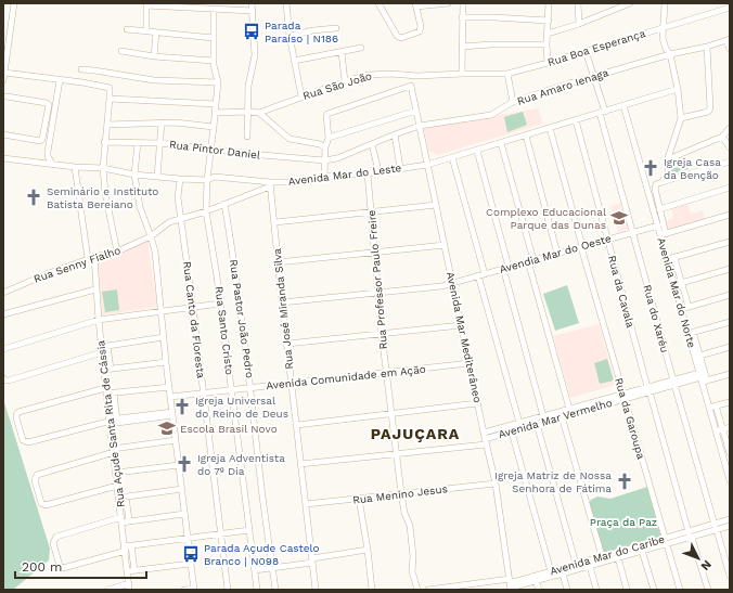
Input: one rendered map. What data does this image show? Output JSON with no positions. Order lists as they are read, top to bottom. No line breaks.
{"streets":{"street":["Rua Boa Esperança","Rua São João","Rua Amaro Ienaga","Rua Pintor Daniel","Avenida Mar do Leste","Avendia Mar do Oeste","Rua Senny Fialho","Rua Professor Paulo Freire","Rua da Cavala","Avenida Mar do Norte","Rua José Miranda Silva","Rua Pastor João Pedro","Rua do Xaréu","Rua Canto da Floresta","Rua Santo Cristo","Avenida Mar Mediterâneo","Avenida Comunidade em Ação","Avenida Mar Vermelho","Rua da Garoupa","Rua Açude Santa Rita de Cássia","Rua Menino Jesus","Avenida Mar do Caribe"]},"crossings":[["Rua Boa Esperança","Rua São João"],["Rua Boa Esperança","Rua do Xaréu"],["Rua São João","Rua Santo Cristo"],["Rua São João","Avenida Mar Mediterâneo"],["Rua Amaro Ienaga","Rua Pintor Daniel"],["Rua Amaro Ienaga","Rua do Xaréu"],["Rua Amaro Ienaga","Avenida Mar Mediterâneo"],["Rua Pintor Daniel","Rua Santo Cristo"],["Avenida Mar do Leste","Rua Senny Fialho"],["Avenida Mar do Leste","Rua Professor Paulo Freire"],["Avenida Mar do Leste","Rua da Cavala"],["Avenida Mar do Leste","Avenida Mar do Norte"],["Avenida Mar do Leste","Rua José Miranda Silva"],["Avenida Mar do Leste","Rua do Xaréu"],["Avenida Mar do Leste","Rua Canto da Floresta"],["Avenida Mar do Leste","Rua Santo Cristo"],["Avenida Mar do Leste","Avenida Mar Mediterâneo"],["Avenida Mar do Leste","Rua da Garoupa"],["Avendia Mar do Oeste","Rua Professor Paulo Freire"],["Avendia Mar do Oeste","Rua da Cavala"],["Avendia Mar do Oeste","Avenida Mar do Norte"],["Avendia Mar do Oeste","Rua José Miranda Silva"],["Avendia Mar do Oeste","Rua do Xaréu"],["Avendia Mar do Oeste","Avenida Mar Mediterâneo"],["Avendia Mar do Oeste","Rua da Garoupa"],["Rua Senny Fialho","Rua José Miranda Silva"],["Rua Senny Fialho","Rua Pastor João Pedro"],["Rua Senny Fialho","Rua Canto da Floresta"],["Rua Senny Fialho","Rua Santo Cristo"],["Rua Senny Fialho","Rua Açude Santa Rita de Cássia"],["Rua Professor Paulo Freire","Avenida Comunidade em Ação"],["Rua Professor Paulo Freire","Avenida Mar Vermelho"],["Rua Professor Paulo Freire","Rua Menino Jesus"],["Rua da Cavala","Avenida Mar Vermelho"],["Rua da Cavala","Avenida Mar do Caribe"],["Avenida Mar do Norte","Avenida Mar Vermelho"],["Rua José Miranda Silva","Avenida Comunidade em Ação"],["Rua José Miranda Silva","Avenida Mar Vermelho"],["Rua José Miranda Silva","Rua Menino Jesus"],["Rua Pastor João Pedro","Avenida Comunidade em Ação"],["Rua do Xaréu","Avenida Mar Vermelho"],["Rua do Xaréu","Avenida Mar do Caribe"],["Rua Canto da Floresta","Avenida Comunidade em Ação"],["Rua Santo Cristo","Avenida Comunidade em Ação"],["Avenida Mar Mediterâneo","Avenida Comunidade em Ação"],["Avenida Mar Mediterâneo","Avenida Mar Vermelho"],["Avenida Mar Mediterâneo","Rua Menino Jesus"],["Avenida Mar Mediterâneo","Avenida Mar do Caribe"],["Avenida Mar Vermelho","Rua da Garoupa"],["Rua da Garoupa","Avenida Mar do Caribe"]],"districts":["PAJUÇARA"],"parks":["Praça da Paz"],"places":{"bus stop":["Parada Paraíso | N186","Parada Açude Castelo Branco | N098"],"church":["Igreja Casa da Benção","Seminário e Instituto Batista Bereiano","Igreja Universal do Reino de Deus","Igreja Adventista do 7º Dia","Igreja Matriz de Nossa Senhora de Fátima"],"school or university":["Complexo Educacional Parque das Dunas","Escola Brasil Novo"]},"scale_bar":"200 m","north":"bottom right"}
